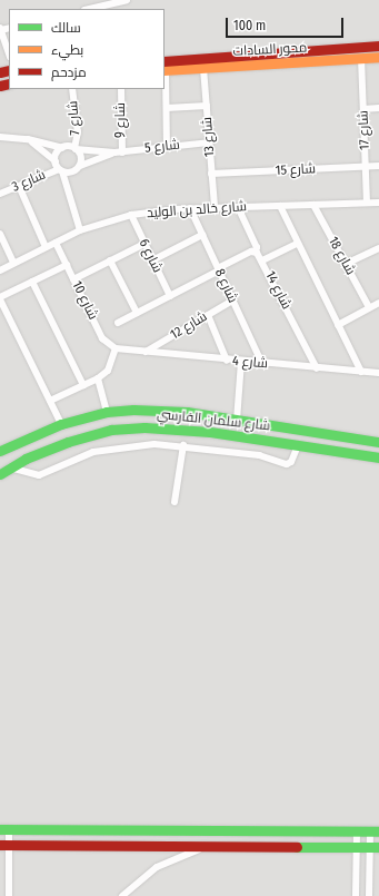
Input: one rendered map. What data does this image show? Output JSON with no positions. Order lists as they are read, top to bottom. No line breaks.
{"streets":{"street":["محور السادات","شارع 7","شارع 9","شارع 17","شارع 13","شارع 5","شارع 15","شارع 3","شارع خالد بن الوليد","شارع 6","شارع 18","شارع 8","شارع 14","شارع 10","شارع 12","شارع 4","شارع سلمان الفارسي"]},"crossings":[["محور السادات","شارع 17"],["محور السادات","شارع 13"],["شارع 7","شارع 5"],["شارع 7","شارع 3"],["شارع 9","شارع 5"],["شارع 17","شارع 15"],["شارع 17","شارع خالد بن الوليد"],["شارع 13","شارع 5"],["شارع 13","شارع 15"],["شارع 13","شارع خالد بن الوليد"],["شارع 5","شارع 3"],["شارع خالد بن الوليد","شارع 6"],["شارع خالد بن الوليد","شارع 18"],["شارع خالد بن الوليد","شارع 8"],["شارع خالد بن الوليد","شارع 14"],["شارع خالد بن الوليد","شارع 10"],["شارع 8","شارع 12"],["شارع 8","شارع 4"],["شارع 14","شارع 4"],["شارع 10","شارع 4"],["شارع 12","شارع 4"]],"legend":["سالك","بطيء","مزدحم"],"scale_bar":"100 m"}
